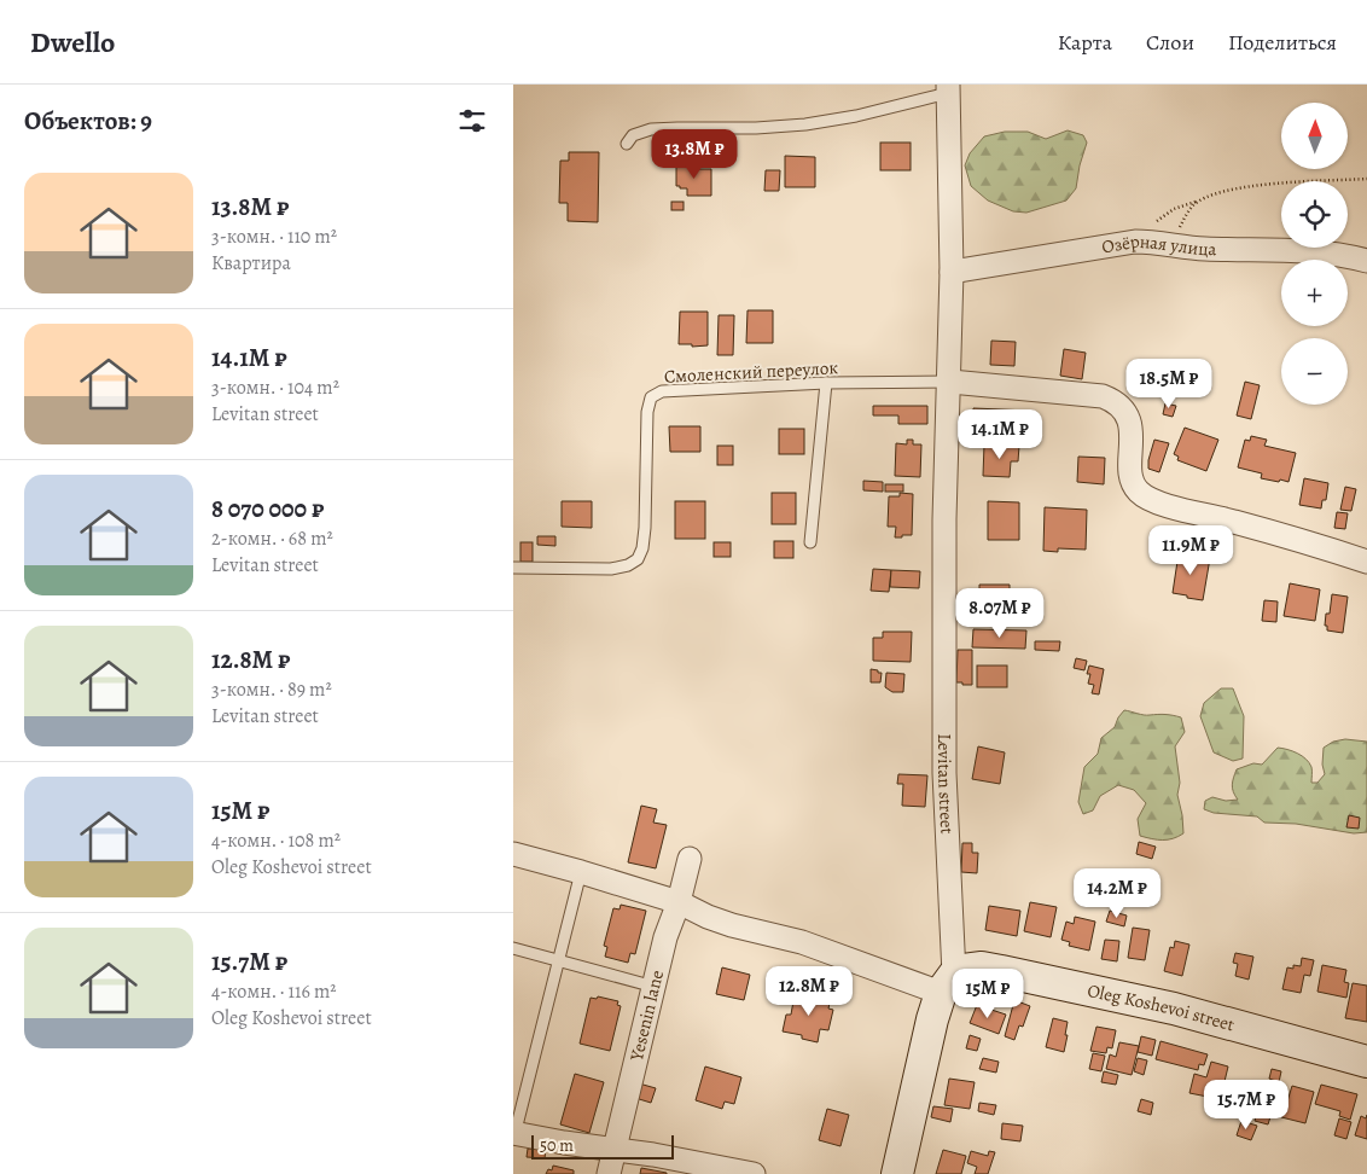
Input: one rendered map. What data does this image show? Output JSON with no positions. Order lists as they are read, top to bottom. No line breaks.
{"streets":{"street":["Озёрная улица","Levitan street","Oleg Koshevoi street","Yesenin lane"],"lane":["Смоленский переулок"]},"crossings":[["Озёрная улица","Levitan street"],["Смоленский переулок","Levitan street"],["Levitan street","Oleg Koshevoi street"]],"scale_bar":"50 m","north":"top","page":{"header":"Dwello","nav":["Карта","Слои","Поделиться"],"heading":"Объектов: 9","map_buttons":["+","−"],"price":["13.8M ₽","18.5M ₽","14.1M ₽","11.9M ₽","8.07M ₽","14.2M ₽","12.8M ₽","15M ₽","15.7M ₽"],"list":[{"name":"13.8M ₽","note":"3-комн. · 110 m² · Квартира"},{"name":"14.1M ₽","note":"3-комн. · 104 m² · Levitan street"},{"name":"8 070 000 ₽","note":"2-комн. · 68 m² · Levitan street"},{"name":"12.8M ₽","note":"3-комн. · 89 m² · Levitan street"},{"name":"15M ₽","note":"4-комн. · 108 m² · Oleg Koshevoi street"},{"name":"15.7M ₽","note":"4-комн. · 116 m² · Oleg Koshevoi street"}],"scale":"50 m"}}
